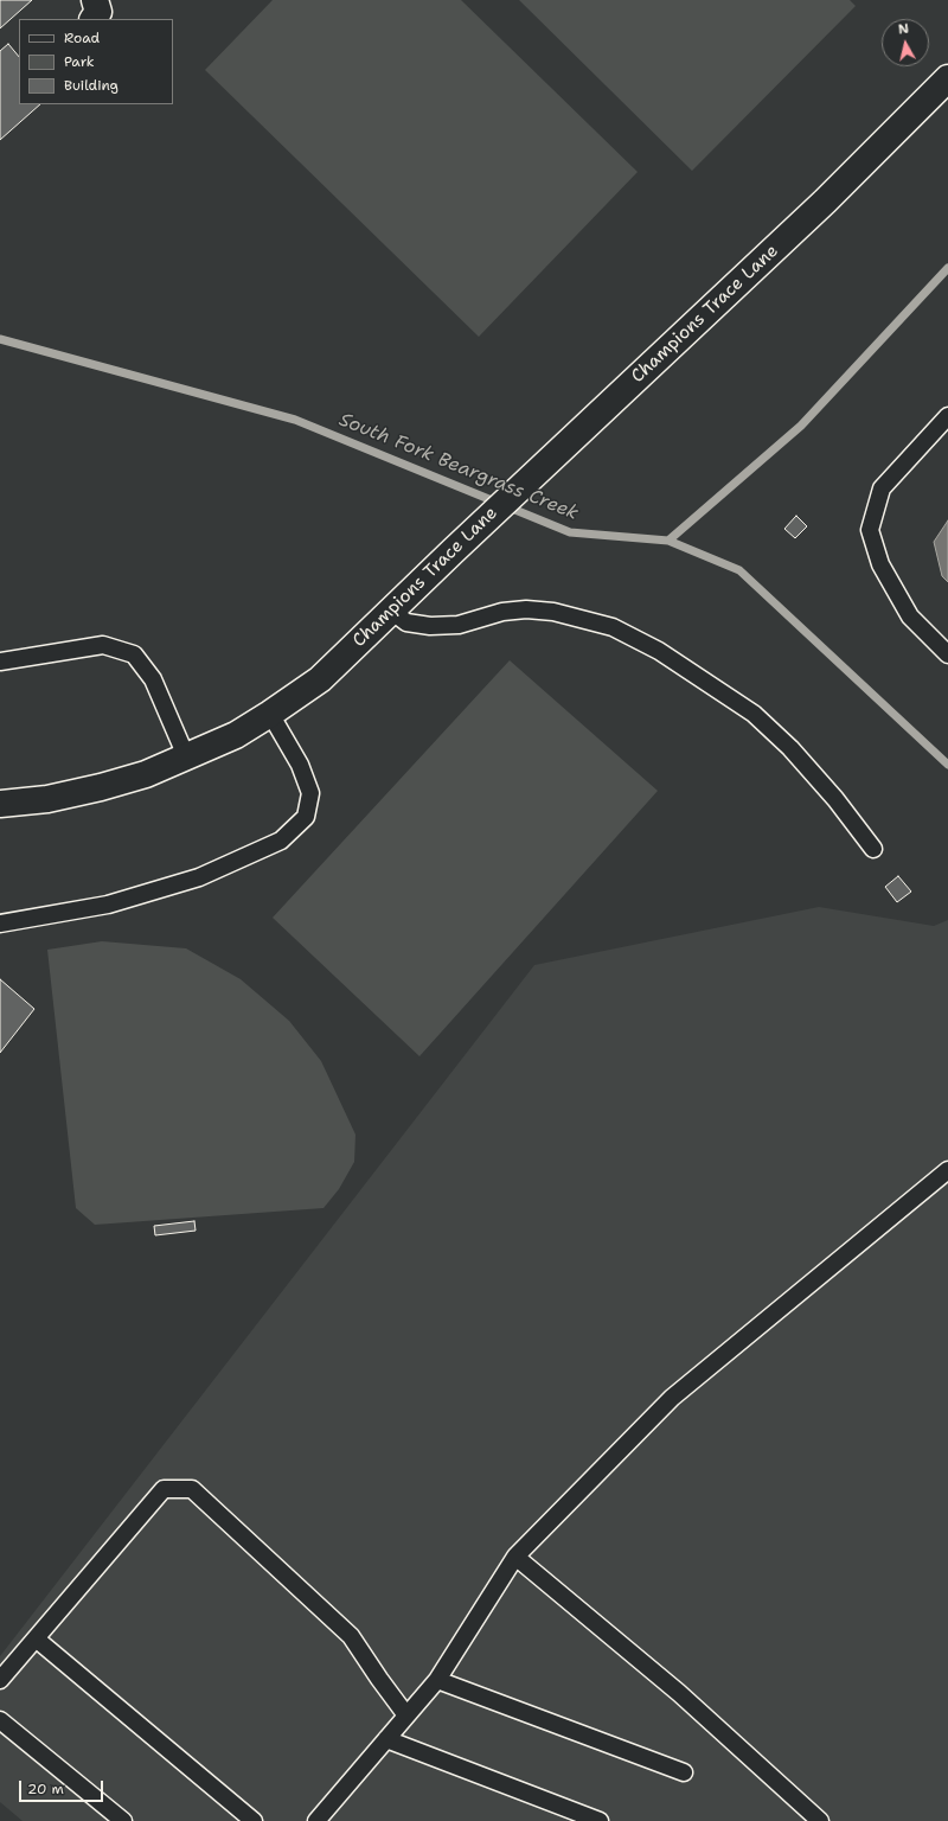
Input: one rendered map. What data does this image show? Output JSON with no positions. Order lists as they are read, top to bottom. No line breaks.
{"streets":{"street":["Champions Trace Lane"]},"water":["South Fork Beargrass Creek"],"legend":["Road","Park","Building"],"scale_bar":"20 m","north":"top"}
